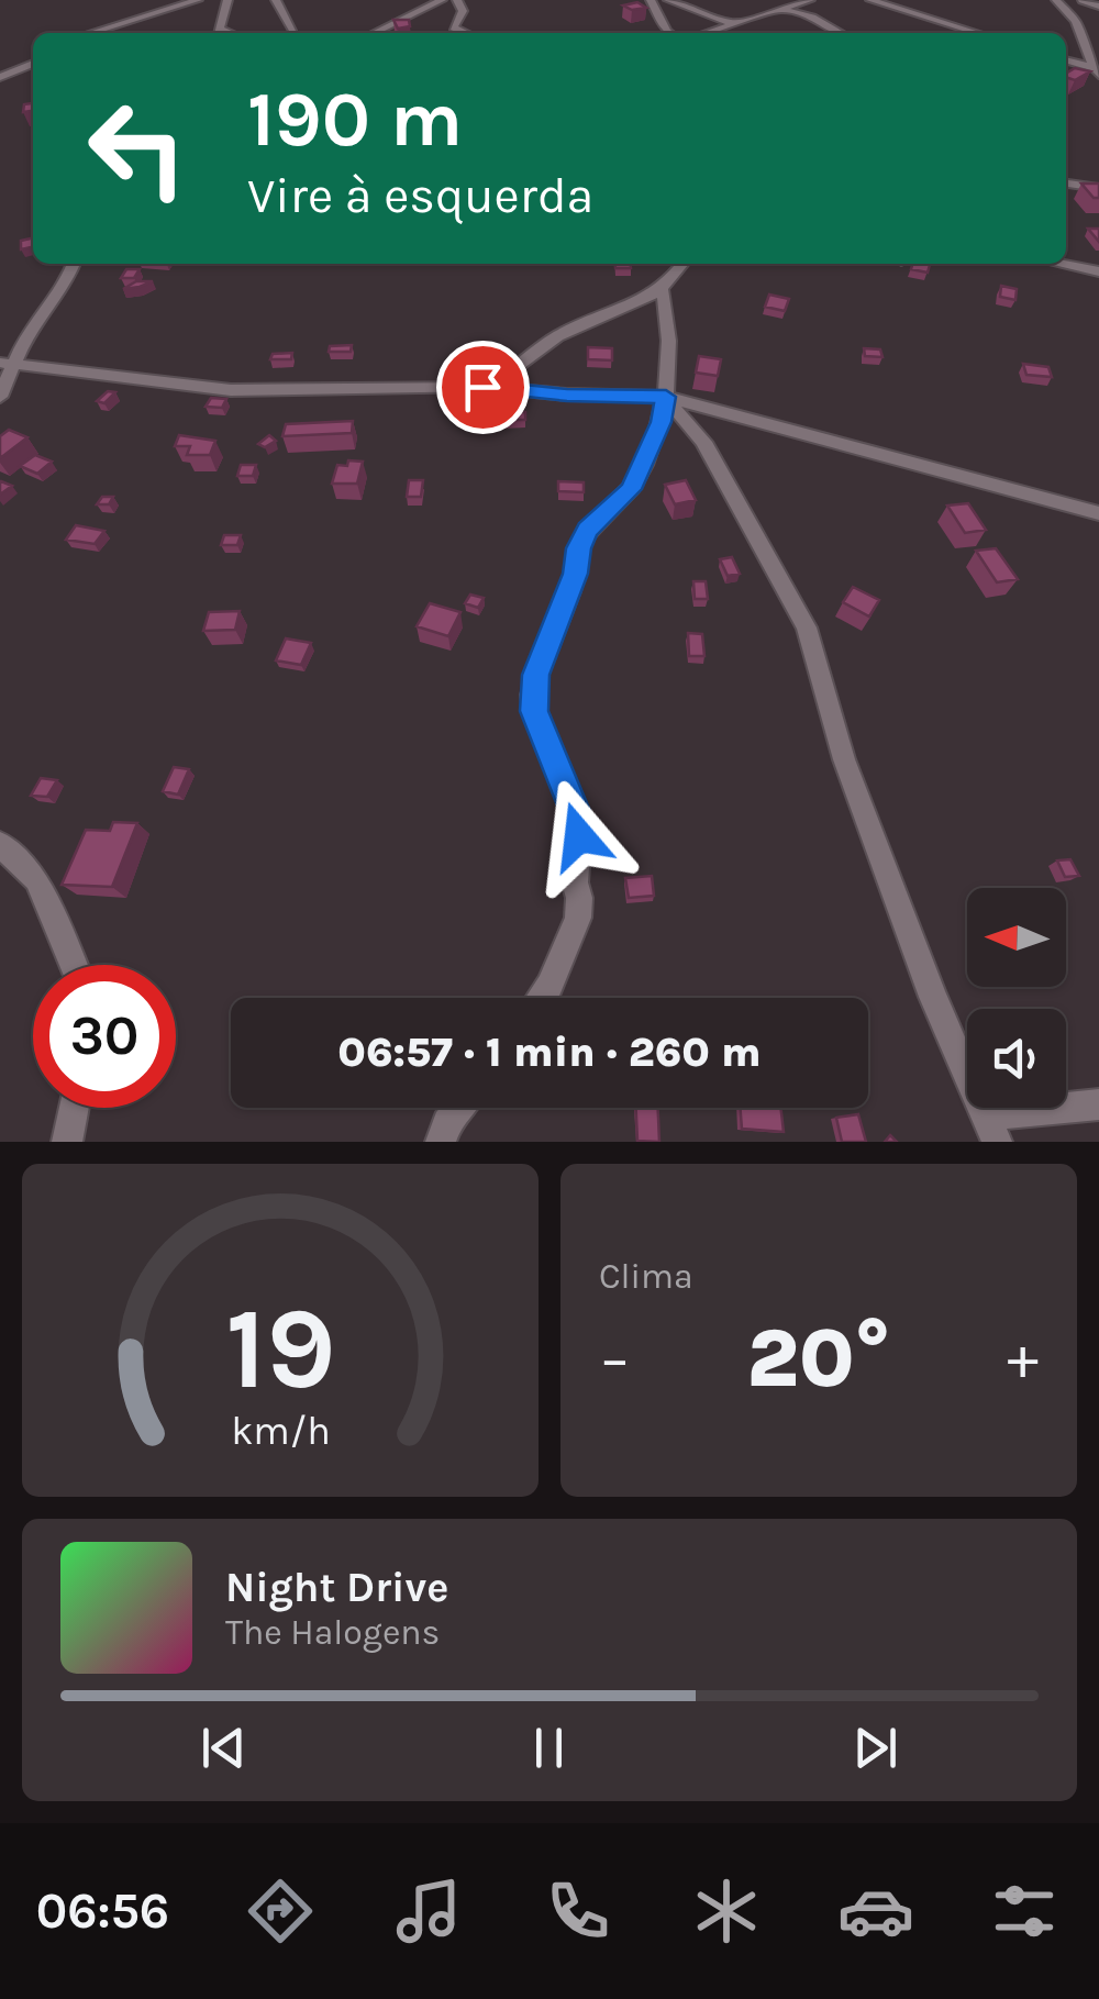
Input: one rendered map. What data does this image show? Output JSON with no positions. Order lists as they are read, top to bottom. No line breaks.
{"north":"left","page":{"turn":["190 m","Vire à esquerda"],"limit":"30","trip":"06:57 · 1 min · 260 m","tile":"Clima","heat":["−","20°","+"],"song":["Night Drive","The Halogens"],"tabs":"06:56","gauge":["19","km/h"]}}
